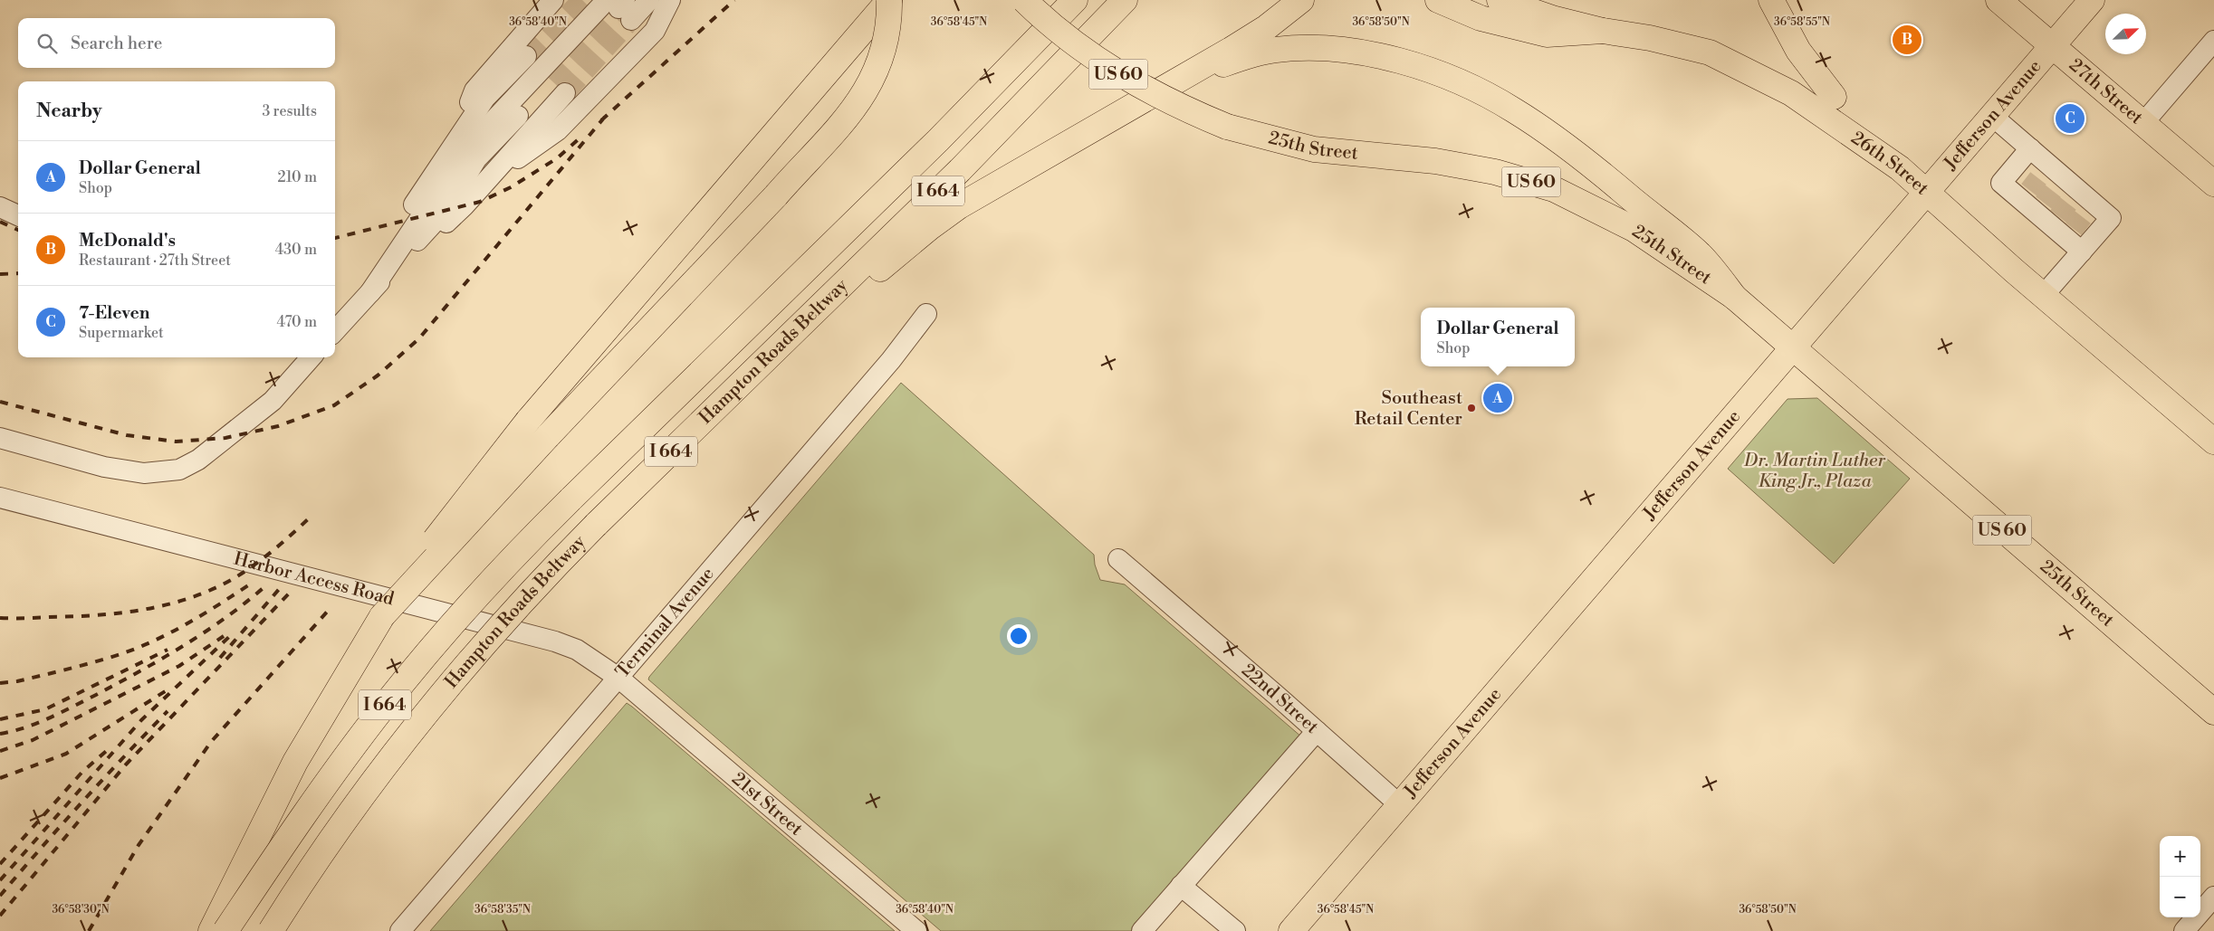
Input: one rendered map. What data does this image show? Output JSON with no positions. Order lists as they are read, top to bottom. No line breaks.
{"streets":{"main road":["US 60","27th Street","Jefferson Avenue","25th Street","26th Street","I 664","Hampton Roads Beltway"],"street":["Harbor Access Road","Terminal Avenue","22nd Street","21st Street"]},"crossings":[["27th Street","Jefferson Avenue"],["Jefferson Avenue","25th Street"],["Jefferson Avenue","26th Street"],["Jefferson Avenue","22nd Street"],["Harbor Access Road","Terminal Avenue"],["Harbor Access Road","21st Street"],["Terminal Avenue","21st Street"]],"parks":["Dr. Martin Luther King Jr., Plaza"],"places":["Southeast Retail Center"],"north":"top right","page":{"search":"Search here","pins":["B","C","A"],"heading":["Nearby","3 results"],"list":[{"mark":"A","name":"Dollar General","note":"Shop","value":"210 m"},{"mark":"B","name":"McDonald's","note":"Restaurant · 27th Street","value":"430 m"},{"mark":"C","name":"7-Eleven","note":"Supermarket","value":"470 m"}],"popup":["Dollar General","Shop"],"map_buttons":["+","−"]},"coordinates":["36°58'40\"N","36°58'45\"N","36°58'50\"N","36°58'55\"N","36°58'30\"N","36°58'35\"N"]}
